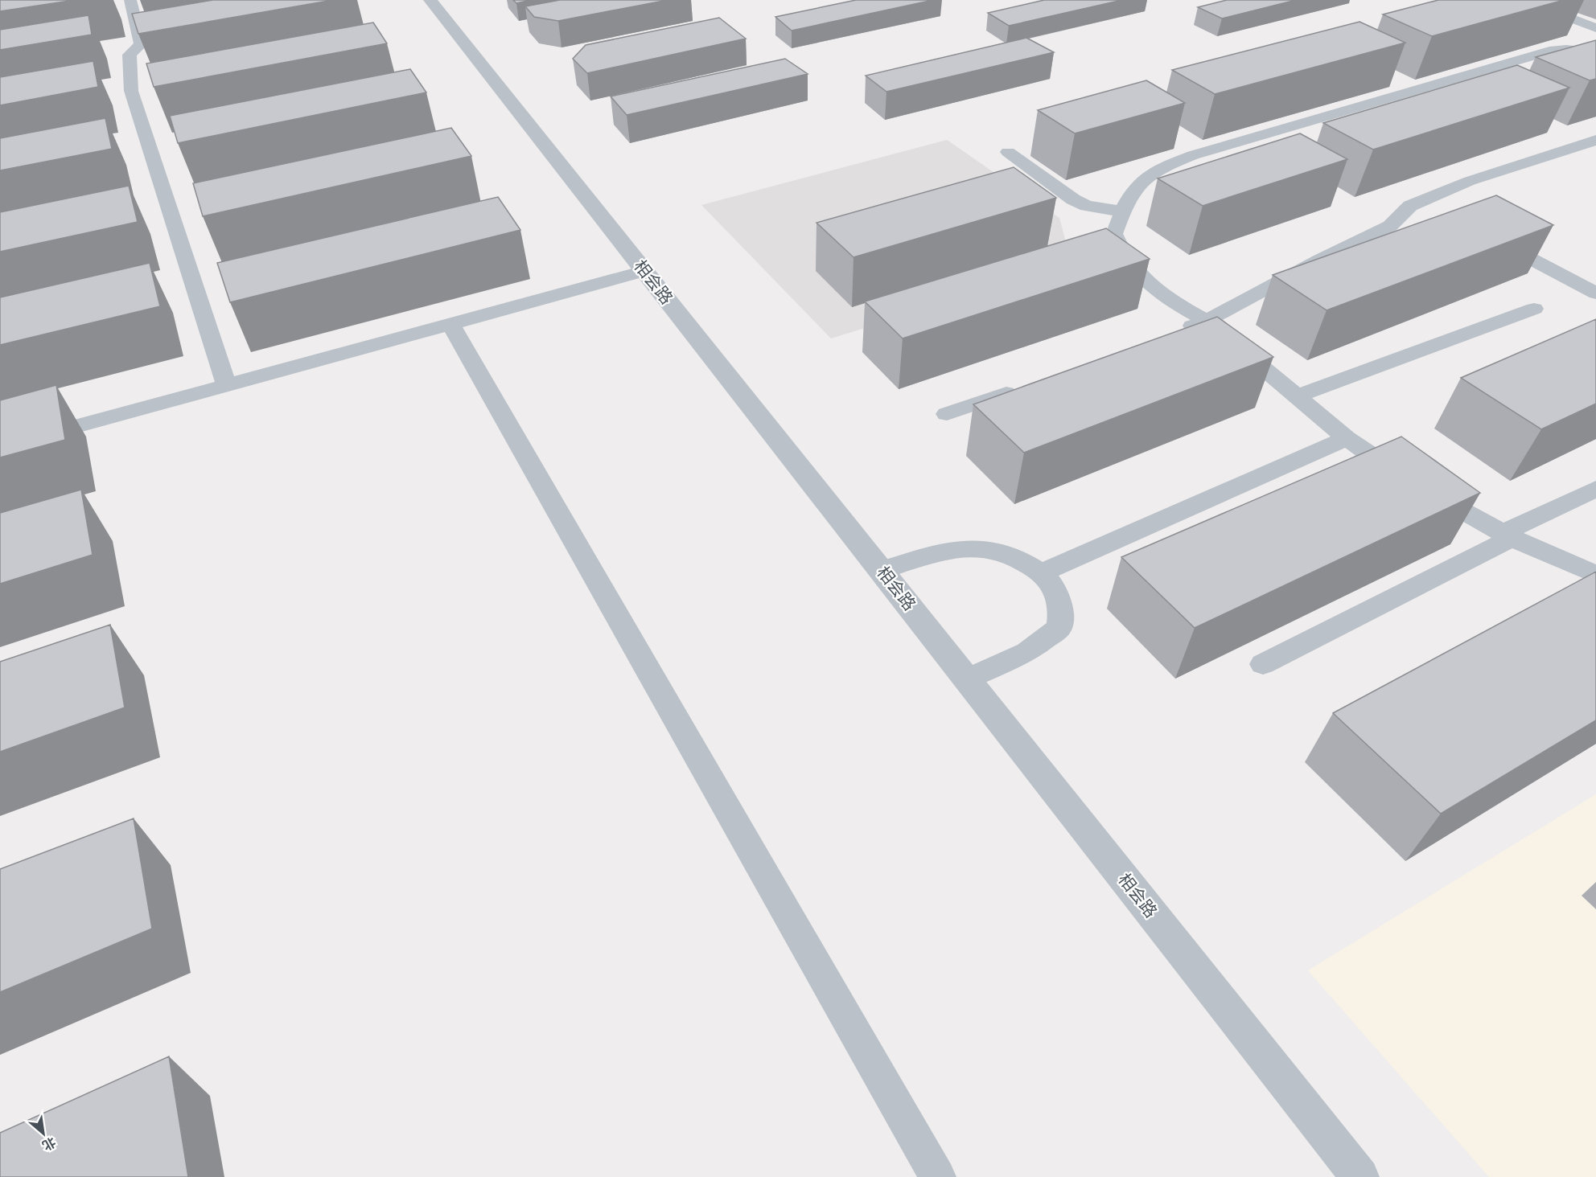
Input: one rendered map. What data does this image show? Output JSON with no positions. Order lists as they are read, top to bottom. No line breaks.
{"streets":{"street":["相会路"]},"north":"bottom right"}
